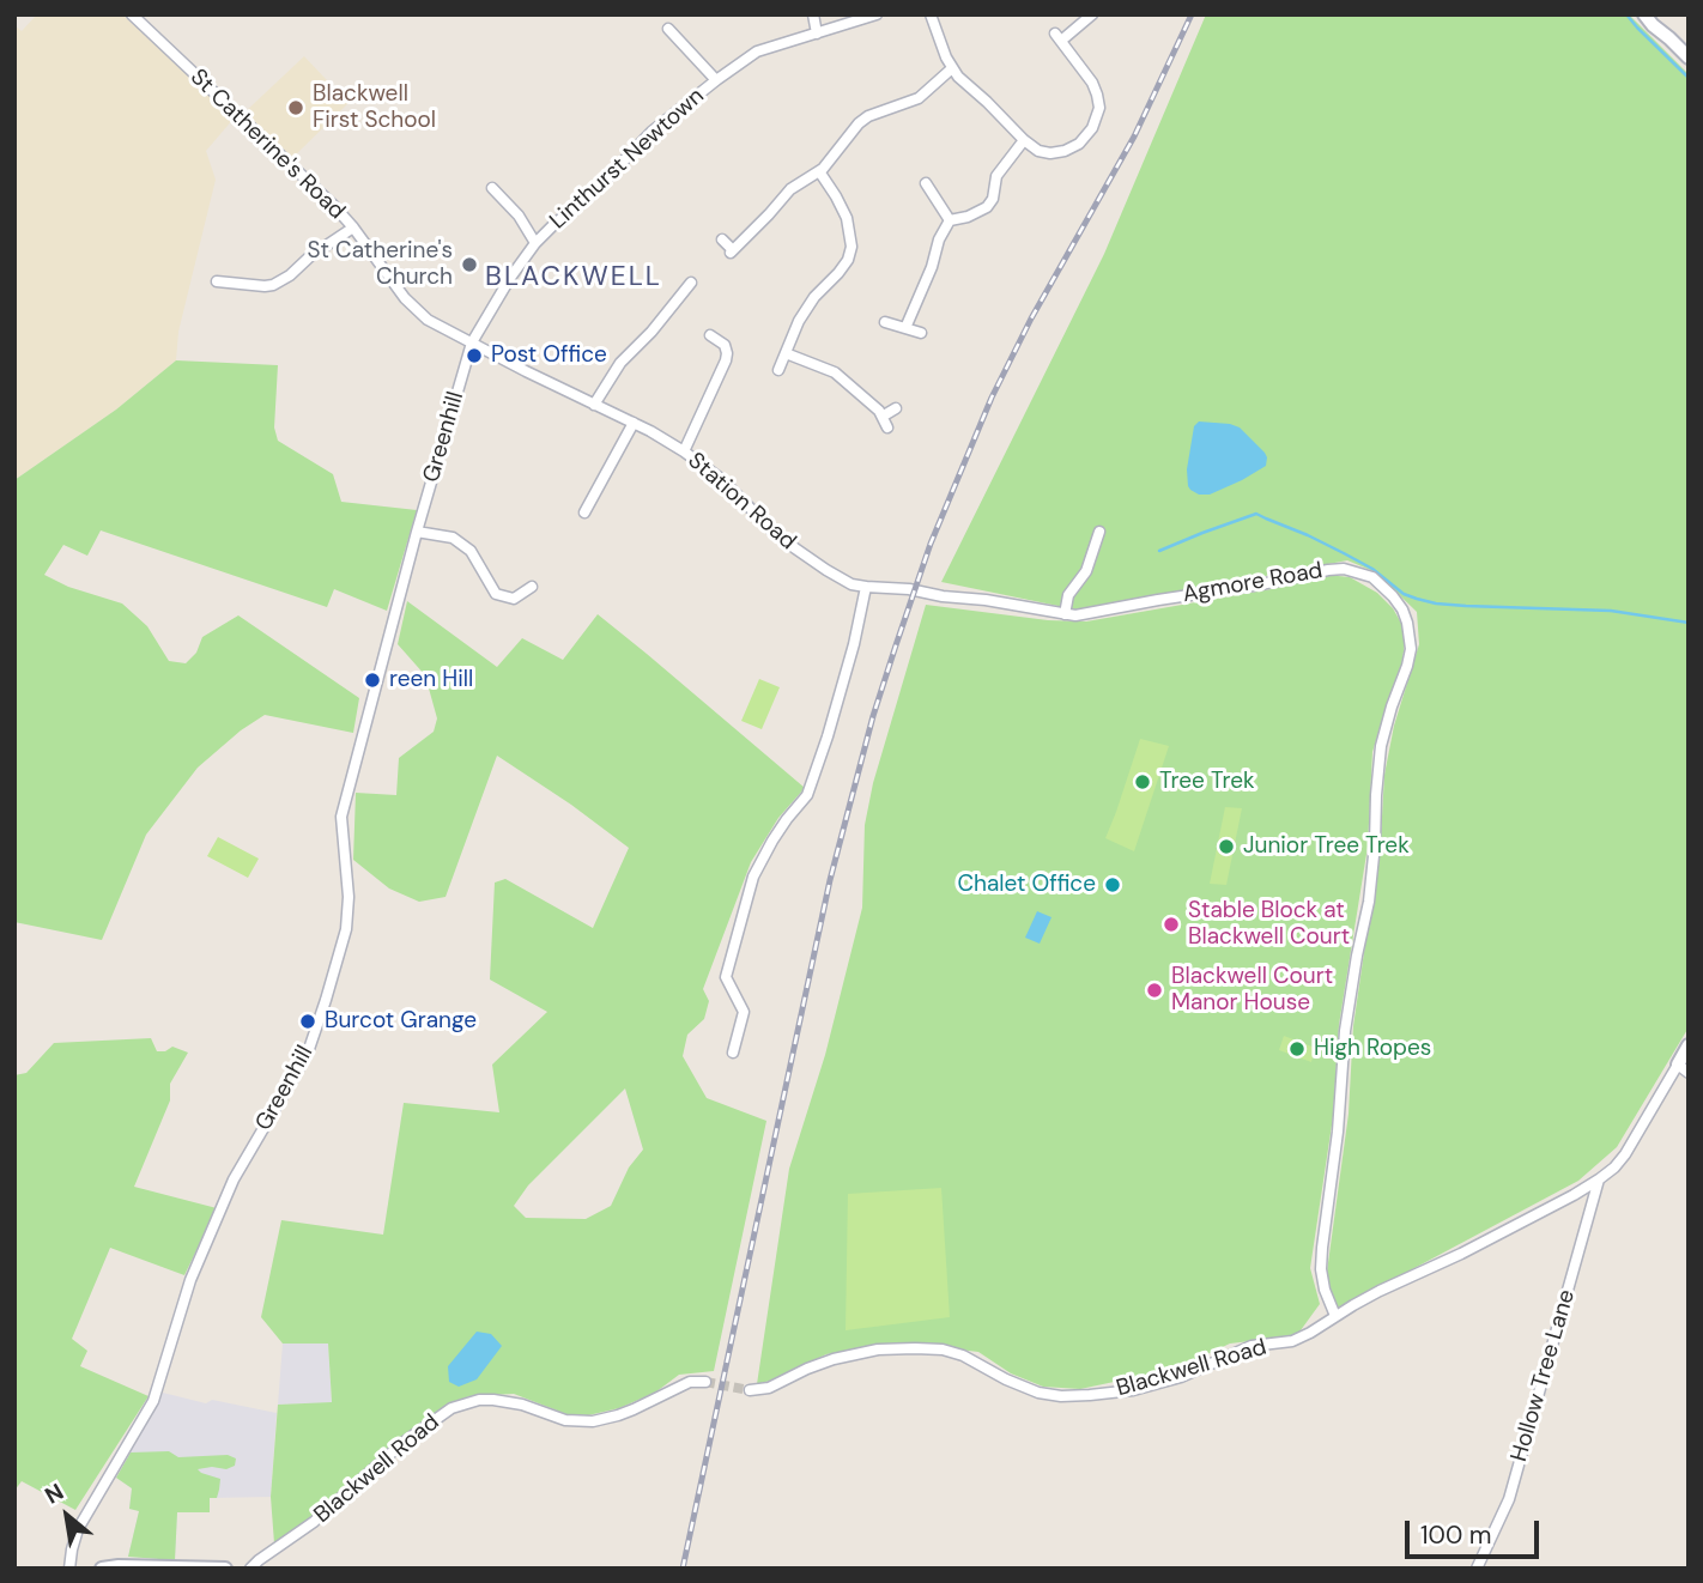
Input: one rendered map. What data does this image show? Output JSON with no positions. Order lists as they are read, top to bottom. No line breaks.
{"streets":{"main road":["Blackwell Road"],"street":["St Catherine's Road","Linthurst Newtown","Greenhill","Station Road","Agmore Road","Hollow Tree Lane"]},"crossings":[["St Catherine's Road","Linthurst Newtown"],["St Catherine's Road","Greenhill"],["St Catherine's Road","Station Road"],["Linthurst Newtown","Greenhill"],["Linthurst Newtown","Station Road"],["Greenhill","Station Road"],["Station Road","Agmore Road"],["Agmore Road","Blackwell Road"],["Blackwell Road","Hollow Tree Lane"]],"districts":["BLACKWELL"],"places":["Blackwell First School","St Catherine's Church","Post Office","reen Hill","Tree Trek","Junior Tree Trek","Chalet Office","Stable Block at Blackwell Court","Blackwell Court Manor House","Burcot Grange","High Ropes"],"scale_bar":"100 m","north":"top left"}
